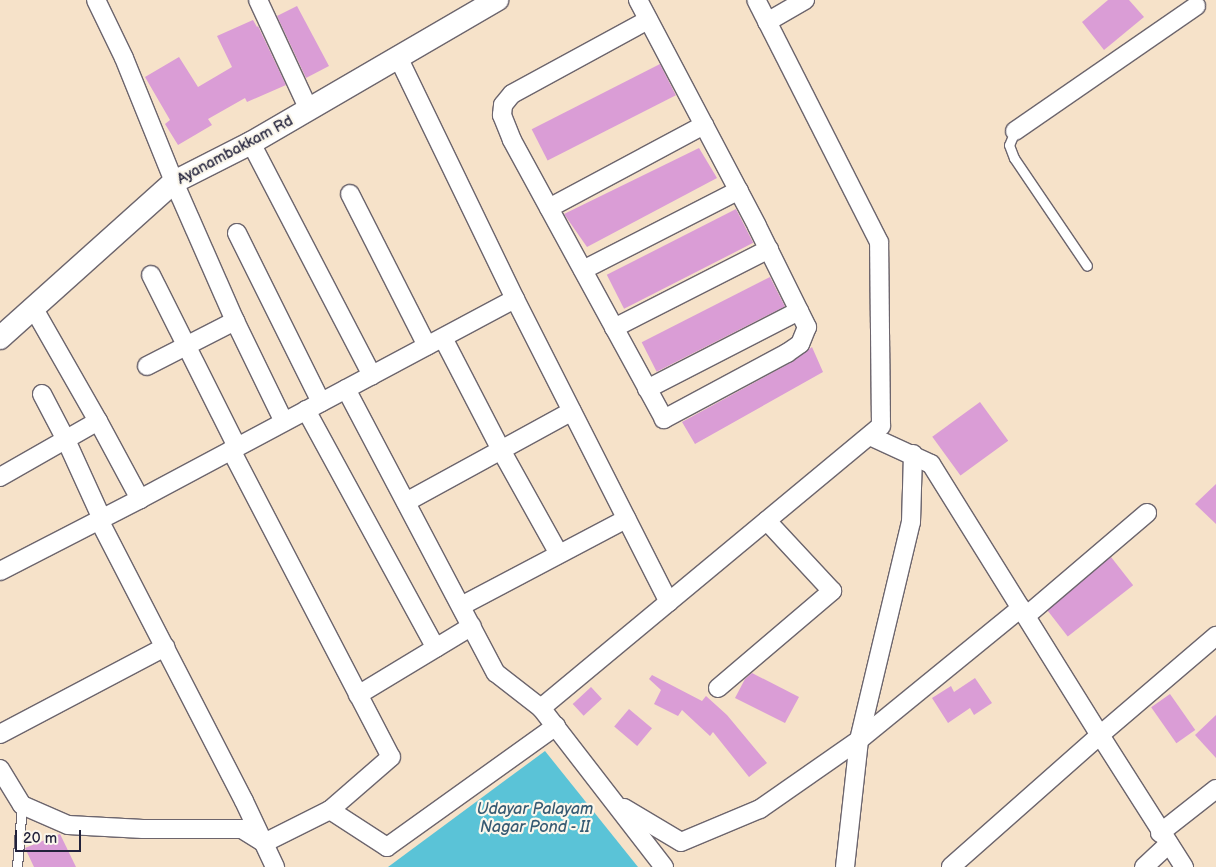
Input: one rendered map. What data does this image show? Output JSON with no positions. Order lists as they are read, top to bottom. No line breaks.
{"streets":{"street":["Ayanambakkam Rd"]},"water":["Udayar Palayam Nagar Pond - II"],"scale_bar":"20 m"}
